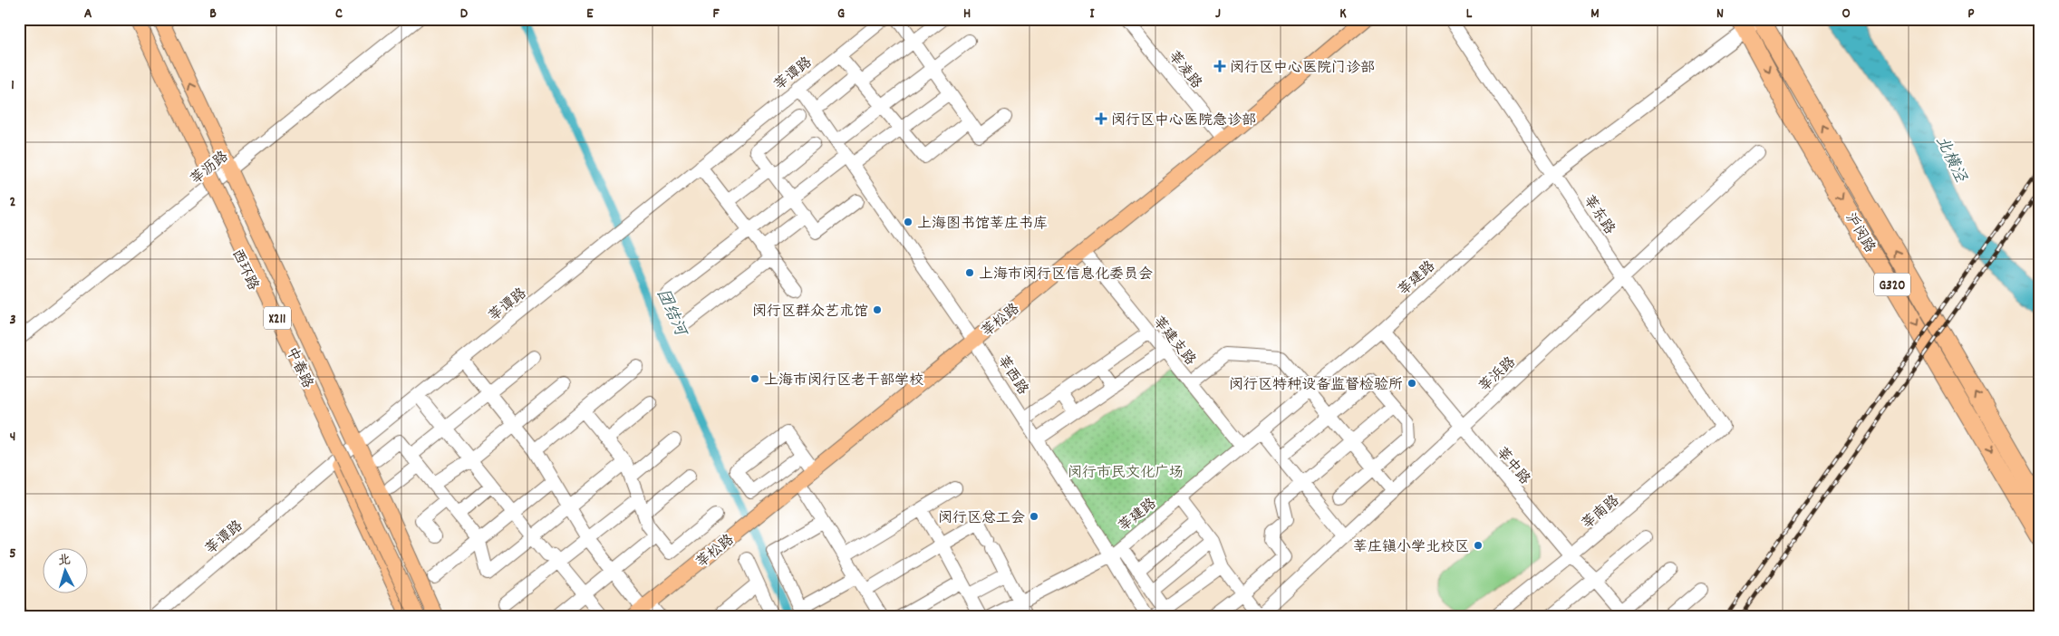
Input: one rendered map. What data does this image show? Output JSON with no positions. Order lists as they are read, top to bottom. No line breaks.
{"streets":{"highway":["沪闵路","G320"],"main road":["西环路","X211","莘松路","中春路"],"street":["莘凌路","莘谭路","莘沥路","莘东路","莘建路","莘建支路","莘浜路","莘西路","莘中路","莘南路"]},"crossings":[["莘凌路","莘松路"],["莘谭路","西环路"],["莘谭路","莘西路"],["莘沥路","西环路"],["莘东路","莘建路"],["莘东路","莘浜路"],["莘东路","莘南路"],["沪闵路","莘建路"],["莘建路","莘建支路"],["莘建路","莘西路"],["莘建路","莘中路"],["莘松路","莘建支路"],["莘松路","莘西路"],["莘浜路","莘中路"],["莘中路","莘南路"]],"water":["北横泾","团结河"],"parks":["闵行市民文化广场"],"places":{"health":["闵行区中心医院门诊部","闵行区中心医院急诊部"],"other":["上海图书馆莘庄书库","上海市闵行区信息化委员会","闵行区群众艺术馆","上海市闵行区老干部学校","闵行区特种设备监督检验所","闵行区总工会","莘庄镇小学北校区"]},"north":"top","grid":{"columns":["A","B","C","D","E","F","G","H","I","J","K","L","M","N","O","P"],"rows":["1","2","3","4","5"]}}
